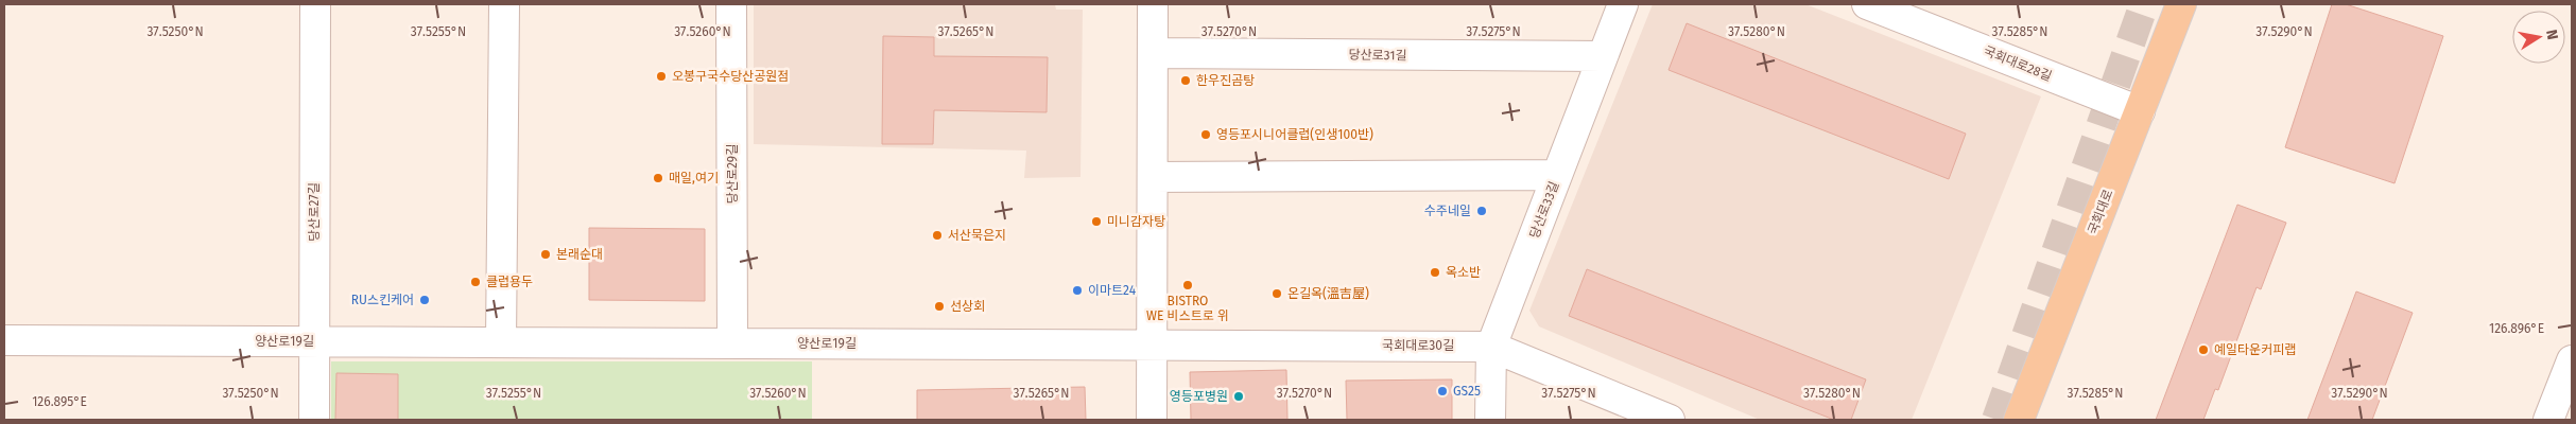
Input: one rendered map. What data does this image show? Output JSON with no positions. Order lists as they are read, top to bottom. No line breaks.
{"streets":{"main road":["국회대로"],"street":["당산로31길","국회대로28길","당산로29길","당산로33길","당산로27길","양산로19길","국회대로30길"]},"crossings":[["당산로31길","당산로33길"],["국회대로28길","국회대로"],["당산로29길","양산로19길"],["당산로33길","국회대로30길"],["당산로27길","양산로19길"],["양산로19길","국회대로30길"]],"places":["오봉구국수당산공원점","한우진곰탕","영등포시니어클럽(인생100반)","매일,여기","수주네일","미니감자탕","서산묵은지","본래순대","옥소반","클럽용두","BISTRO WE 비스트로 위","이마트24","온길옥(溫吉屋)","RU스킨케어","선상회","예일타운커피랩","GS25","영등포병원"],"north":"right","coordinates":["37.5250°N","37.5255°N","37.5260°N","37.5265°N","37.5270°N","37.5275°N","37.5285°N","37.5290°N","37.5280°N","126.896°E","126.895°E"]}
